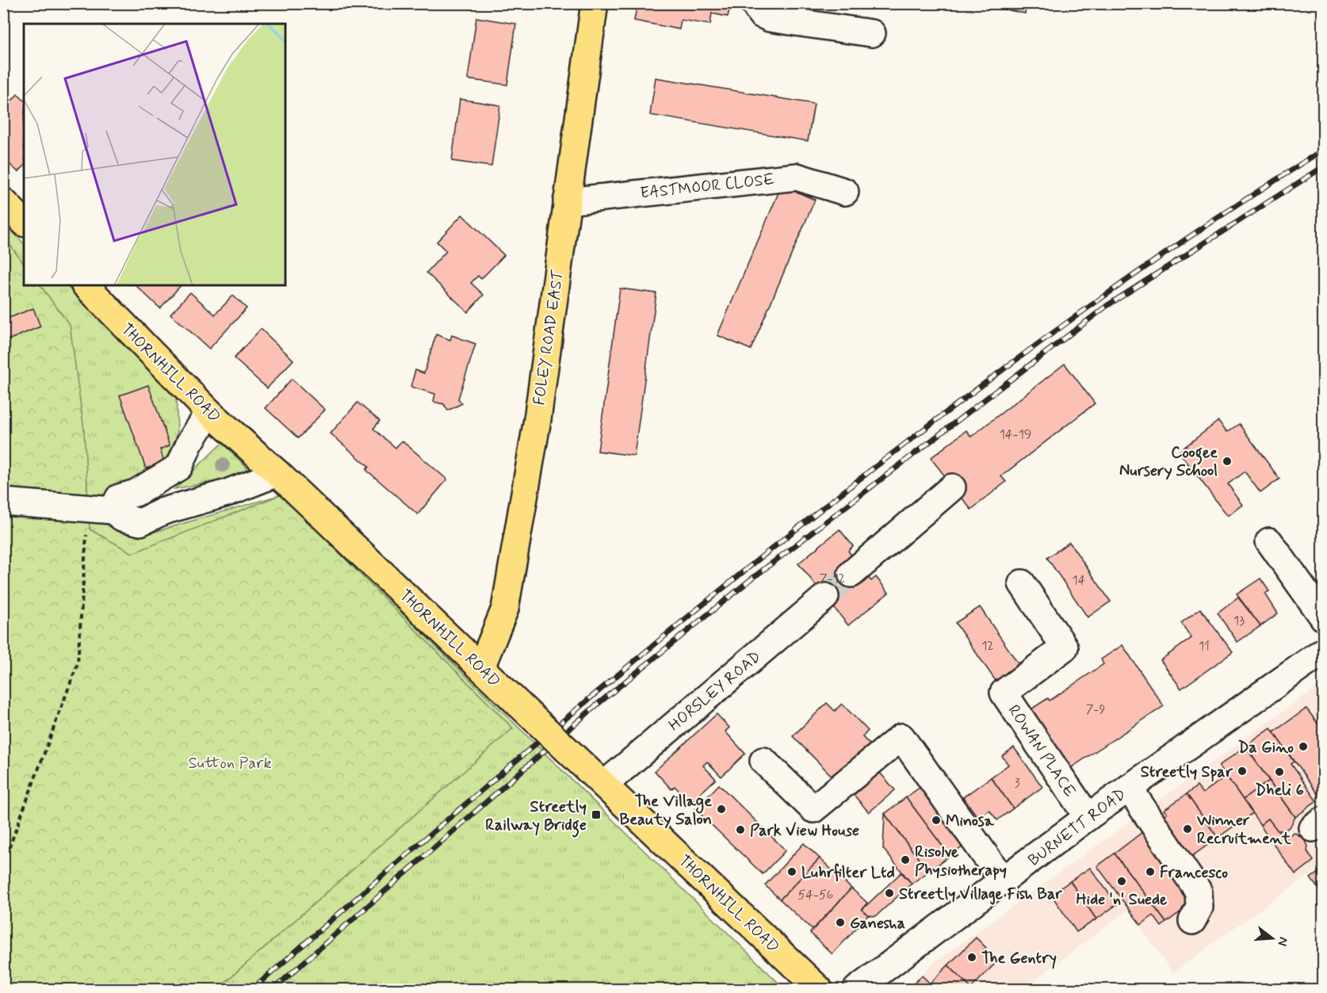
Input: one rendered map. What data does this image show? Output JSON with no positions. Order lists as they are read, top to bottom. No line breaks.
{"streets":{"main road":["FOLEY ROAD EAST","THORNHILL ROAD"],"street":["EASTMOOR CLOSE","HORSLEY ROAD","ROWAN PLACE","BURNETT ROAD"]},"crossings":[["EASTMOOR CLOSE","FOLEY ROAD EAST"],["FOLEY ROAD EAST","THORNHILL ROAD"],["THORNHILL ROAD","HORSLEY ROAD"],["ROWAN PLACE","BURNETT ROAD"]],"parks":["Sutton Park"],"places":{"other":["Coogee Nursery School","Da Gino","Streetly Spar","Dheli 6","The Village Beauty Salon","Minosa","Winner Recruitment","Park View House","Risolve Physiotherapy","Luhrfilter Ltd","Francesco","Hide 'n' Suede","Streetly Village Fish Bar","Ganesha","The Gentry"],"transit":["Streetly Railway Bridge"]},"house_numbers":["14-19","7-12","14","13","12","11","7-9","3","54-56"],"north":"right"}
